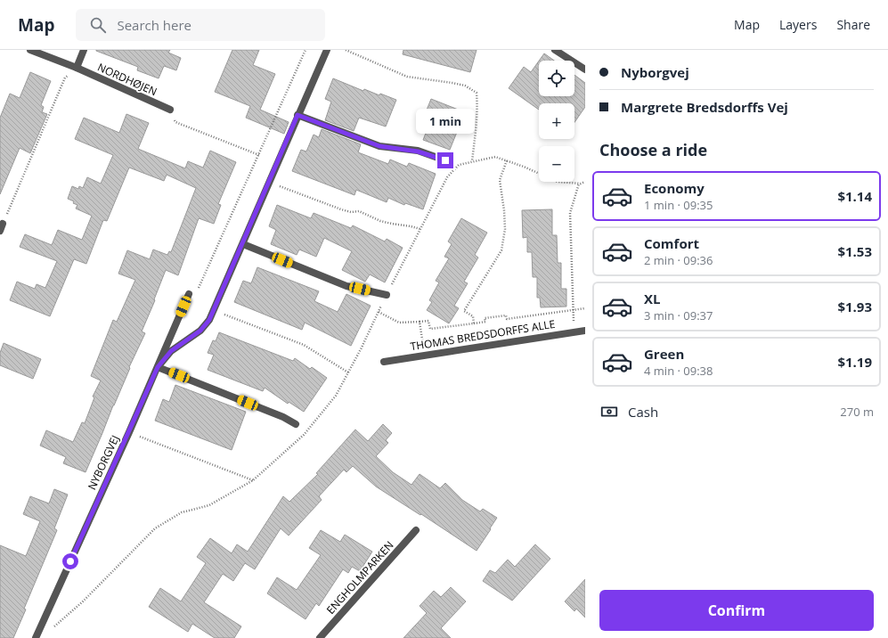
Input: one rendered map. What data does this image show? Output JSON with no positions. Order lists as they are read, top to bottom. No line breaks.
{"streets":{"street":["NORDHØJEN","THOMAS BREDSDORFFS ALLE","NYBORGVEJ","ENGHOLMPARKEN"]},"page":{"header":"Map","search":"Search here","nav":["Map","Layers","Share"],"banner":["Nyborgvej","Margrete Bredsdorffs Vej"],"map_buttons":["+","−"],"bubble":"1 min","heading":"Choose a ride","list":[{"name":"Economy","note":"1 min · 09:35","value":"$1.14"},{"name":"Comfort","note":"2 min · 09:36","value":"$1.53"},{"name":"XL","note":"3 min · 09:37","value":"$1.93"},{"name":"Green","note":"4 min · 09:38","value":"$1.19"}],"pay":["Cash","270 m"],"buttons":"Confirm"}}
